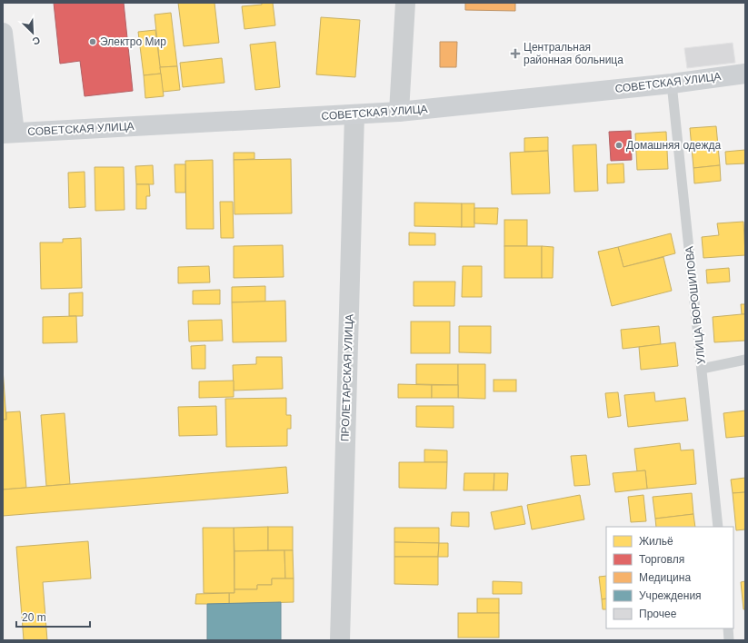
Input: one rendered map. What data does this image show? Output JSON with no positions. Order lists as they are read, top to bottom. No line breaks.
{"streets":{"street":["СОВЕТСКАЯ УЛИЦА","ПРОЛЕТАРСКАЯ УЛИЦА"],"lane":["УЛИЦА ВОРОШИЛОВА"]},"crossings":[["СОВЕТСКАЯ УЛИЦА","УЛИЦА ВОРОШИЛОВА"],["СОВЕТСКАЯ УЛИЦА","ПРОЛЕТАРСКАЯ УЛИЦА"]],"places":{"other":["Электро Мир","Домашняя одежда"],"health":["Центральная районная больница"]},"legend":["Жильё","Торговля","Медицина","Учреждения","Прочее"],"scale_bar":"20 m","north":"bottom right"}
